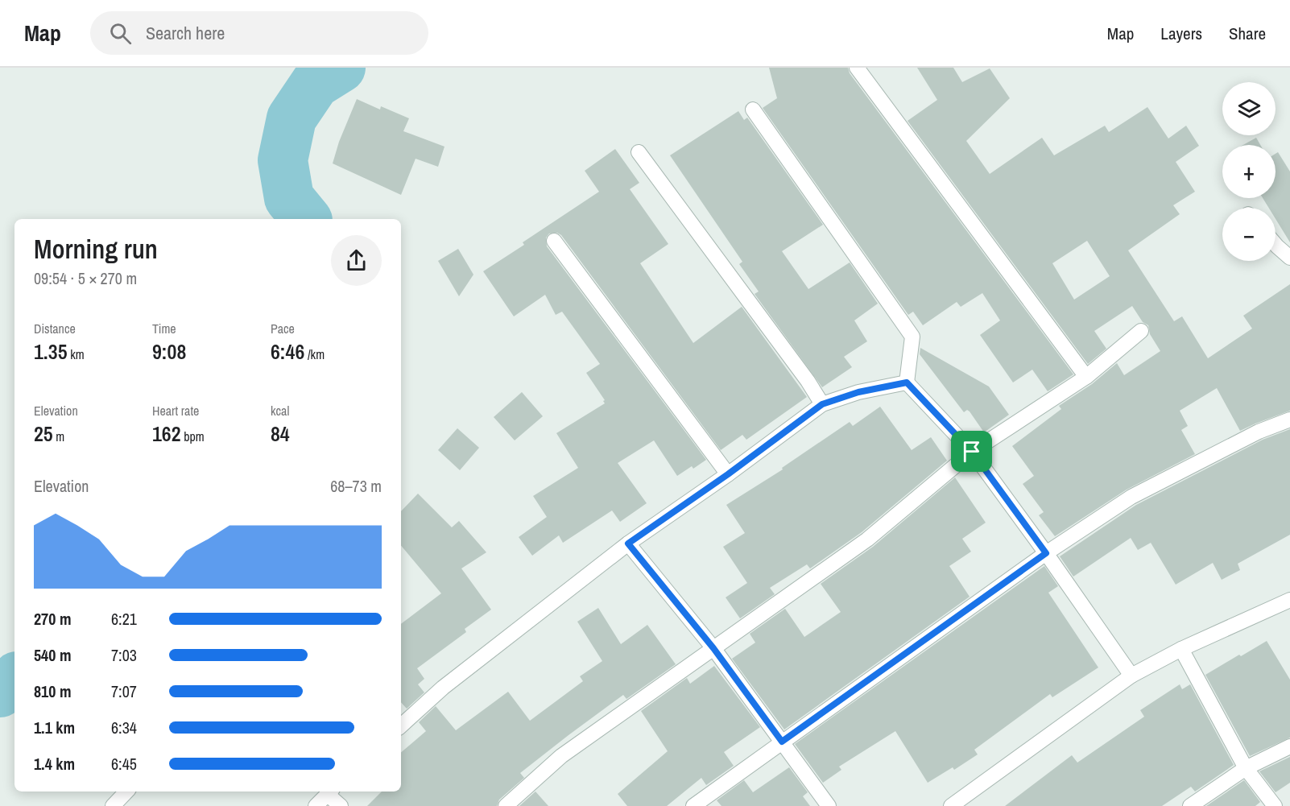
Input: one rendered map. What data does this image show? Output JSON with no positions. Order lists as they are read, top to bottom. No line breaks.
{"page":{"header":"Map","search":"Search here","nav":["Map","Layers","Share"],"map_buttons":["+","−"],"heading":["Morning run","09:54 · 5 × 270 m"],"stats":[["Distance","1.35 km"],["Time","9:08"],["Pace","6:46 /km"],["Elevation","25 m"],["Heart rate","162 bpm"],["kcal","84"]],"chart":["Elevation","68–73 m"],"list":[{"name":"270 m","note":"6:21"},{"name":"540 m","note":"7:03"},{"name":"810 m","note":"7:07"},{"name":"1.1 km","note":"6:34"},{"name":"1.4 km","note":"6:45"}]}}
